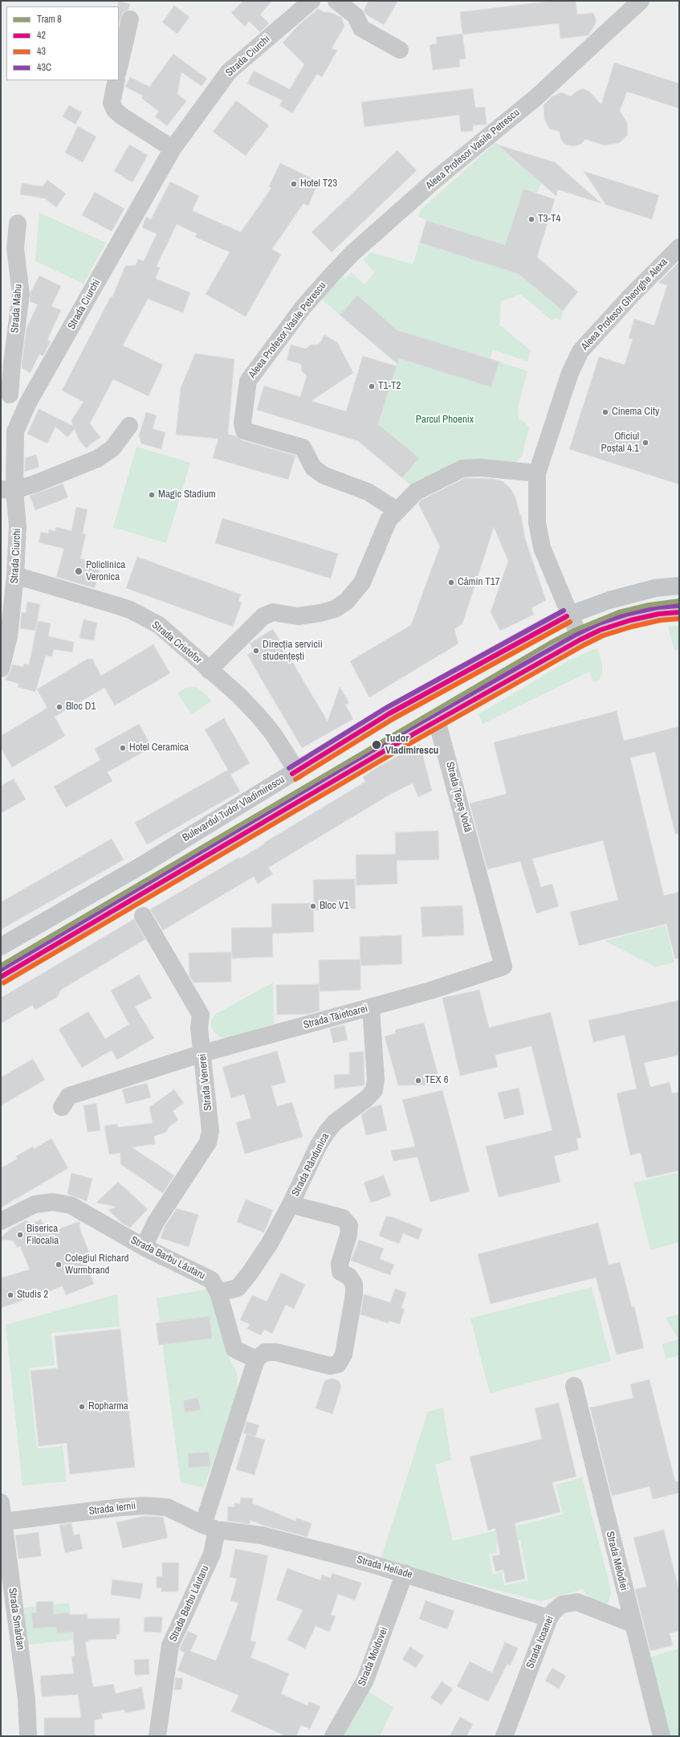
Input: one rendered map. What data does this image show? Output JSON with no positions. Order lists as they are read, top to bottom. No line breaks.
{"streets":{"main road":["Bulevardul Tudor Vladimirescu"],"street":["Strada Ciurchi","Aleea Profesor Vasile Petrescu","Aleea Profesor Gheorghe Alexa","Strada Mahu","Strada Cristofor","Strada Țepeș Vodă","Strada Tăietoarei","Strada Venerei","Strada Rândunica","Strada Barbu Lăutaru","Strada Iernii","Strada Melodiei","Strada Heliade","Strada Smârdan","Strada Icoanei","Strada Moldovei"]},"crossings":[["Strada Ciurchi","Strada Cristofor"],["Aleea Profesor Gheorghe Alexa","Bulevardul Tudor Vladimirescu"],["Strada Cristofor","Bulevardul Tudor Vladimirescu"],["Strada Țepeș Vodă","Strada Tăietoarei"],["Strada Tăietoarei","Strada Venerei"],["Strada Tăietoarei","Strada Rândunica"],["Strada Venerei","Strada Barbu Lăutaru"],["Strada Rândunica","Strada Barbu Lăutaru"],["Strada Barbu Lăutaru","Strada Iernii"],["Strada Barbu Lăutaru","Strada Heliade"],["Strada Iernii","Strada Heliade"],["Strada Iernii","Strada Smârdan"],["Strada Melodiei","Strada Icoanei"],["Strada Heliade","Strada Icoanei"],["Strada Heliade","Strada Moldovei"]],"parks":["Parcul Phoenix"],"places":["Hotel T23","T3-T4","T1-T2","Cinema City","Oficiul Poștal 4.1","Magic Stadium","Policlinica Veronica","Cămin T17","Direcția servicii studențești","Bloc D1","Tudor Vladimirescu","Hotel Ceramica","Bloc V1","TEX 6","Biserica Filocalia","Colegiul Richard Wurmbrand","Studis 2","Ropharma"],"lines":["tram line 8","transit line 43C","transit line 42","transit line 43"],"legend":["Tram 8","42","43","43C"]}
